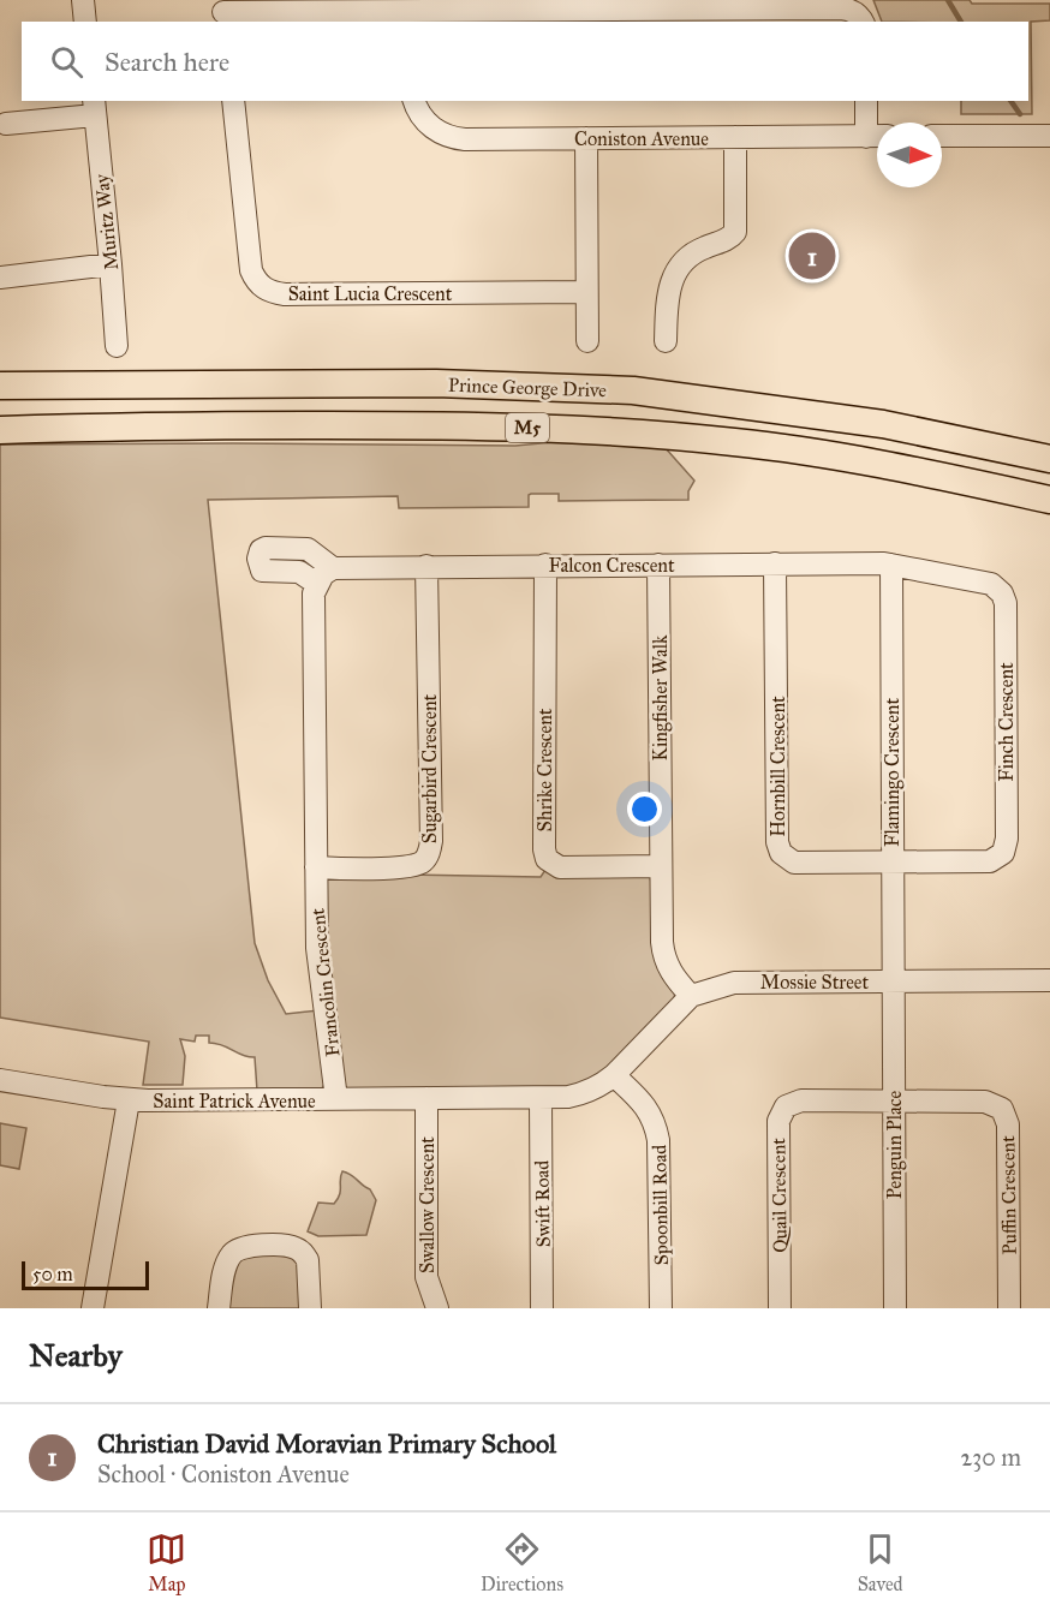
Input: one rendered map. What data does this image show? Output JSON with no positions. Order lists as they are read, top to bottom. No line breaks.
{"streets":{"main road":["Prince George Drive","M5"],"street":["Coniston Avenue","Muritz Way","Saint Lucia Crescent","Falcon Crescent","Kingfisher Walk","Finch Crescent","Hornbill Crescent","Sugarbird Crescent","Shrike Crescent","Flamingo Crescent","Mossie Street","Francolin Crescent","Saint Patrick Avenue","Penguin Place","Quail Crescent","Puffin Crescent","Swift Road","Swallow Crescent","Spoonbill Road"]},"crossings":[["Falcon Crescent","Kingfisher Walk"],["Falcon Crescent","Finch Crescent"],["Falcon Crescent","Hornbill Crescent"],["Falcon Crescent","Sugarbird Crescent"],["Falcon Crescent","Shrike Crescent"],["Falcon Crescent","Flamingo Crescent"],["Kingfisher Walk","Shrike Crescent"],["Kingfisher Walk","Mossie Street"],["Finch Crescent","Hornbill Crescent"],["Finch Crescent","Flamingo Crescent"],["Hornbill Crescent","Flamingo Crescent"],["Sugarbird Crescent","Francolin Crescent"],["Flamingo Crescent","Mossie Street"],["Flamingo Crescent","Penguin Place"],["Mossie Street","Penguin Place"],["Mossie Street","Spoonbill Road"],["Francolin Crescent","Saint Patrick Avenue"],["Penguin Place","Quail Crescent"],["Penguin Place","Puffin Crescent"],["Quail Crescent","Puffin Crescent"]],"scale_bar":"50 m","north":"right","page":{"search":"Search here","pins":"1","scale":"50 m","heading":"Nearby","list":[{"mark":"1","name":"Christian David Moravian Primary School","note":"School · Coniston Avenue","value":"230 m"}],"nav":["Map","Directions","Saved"]}}
